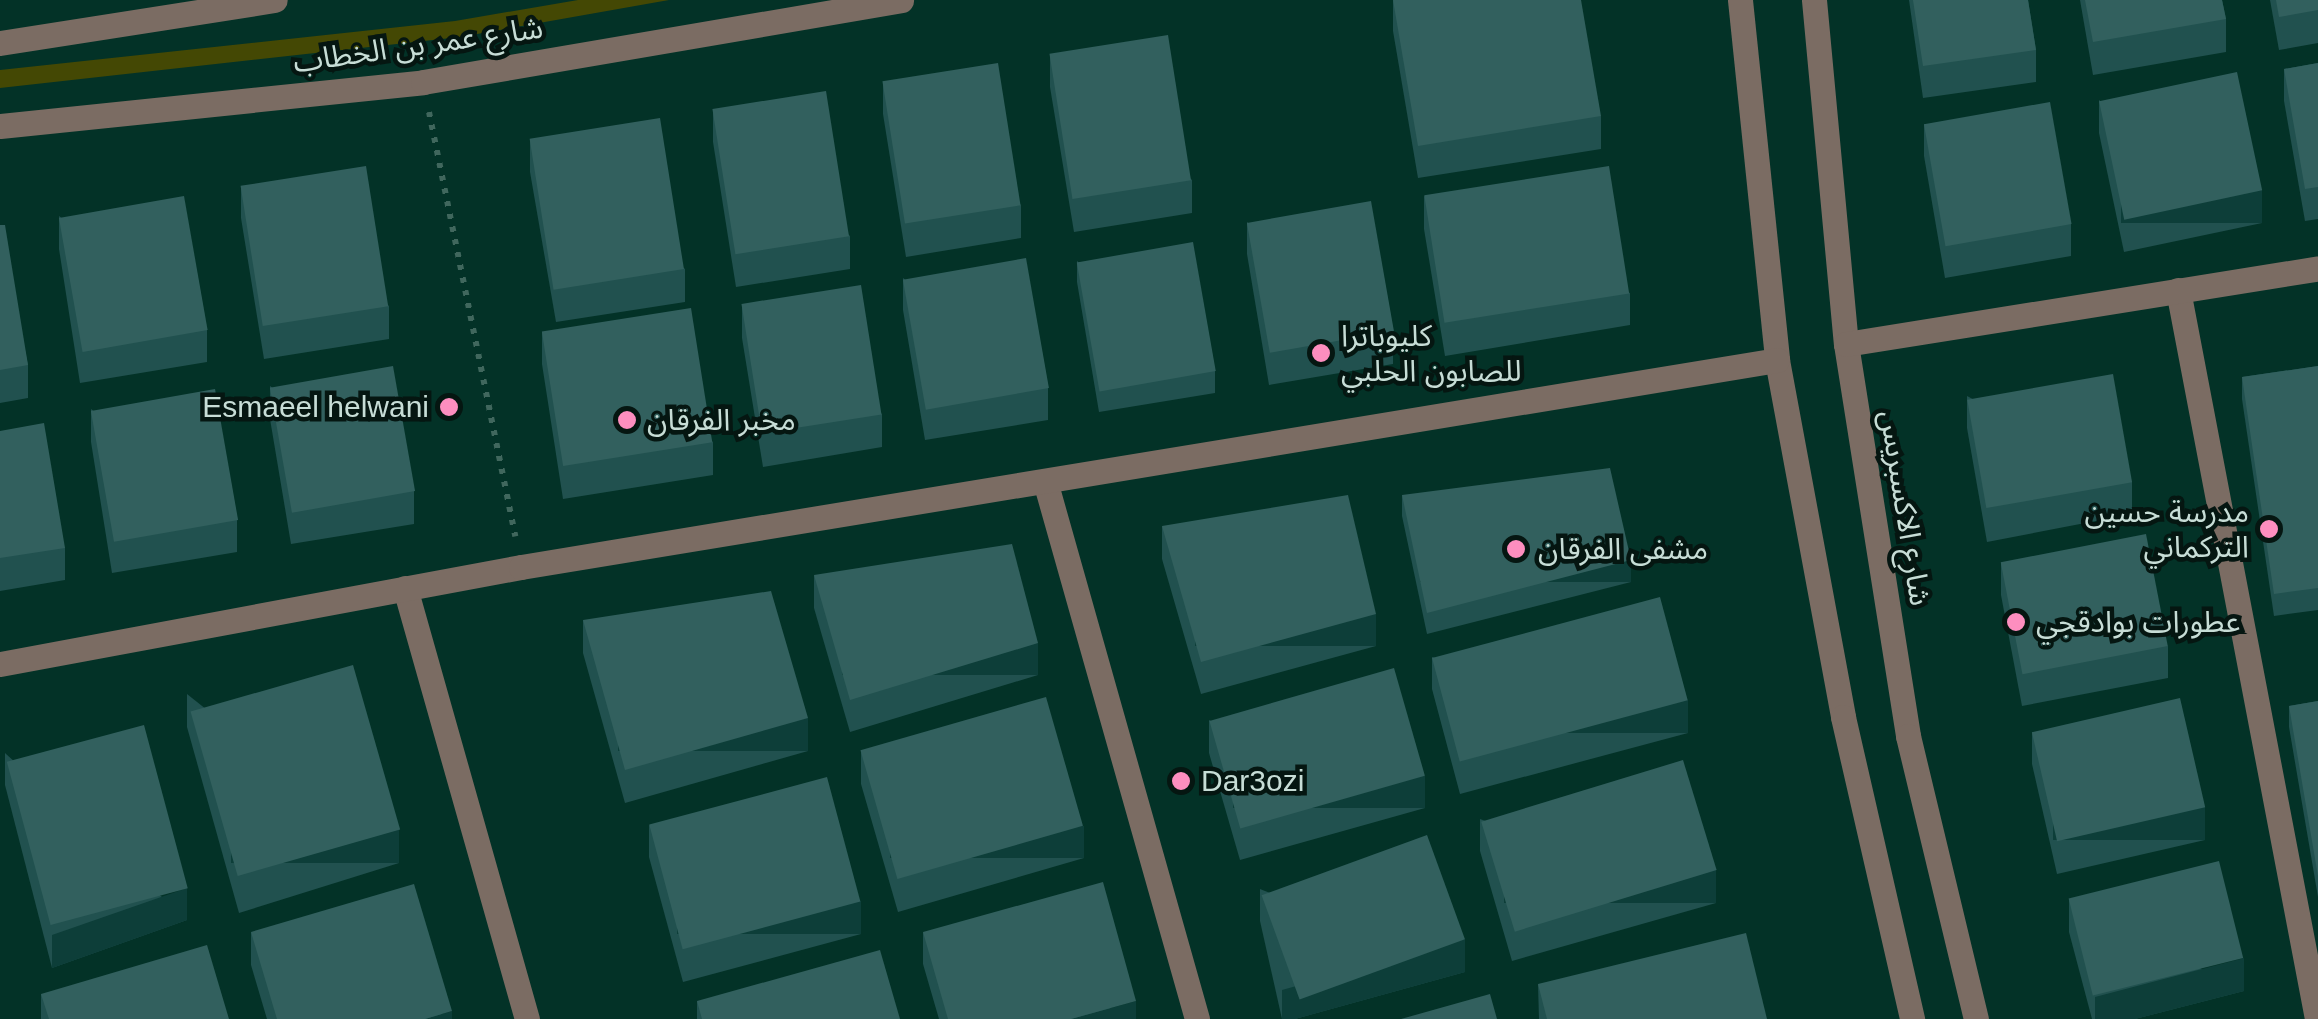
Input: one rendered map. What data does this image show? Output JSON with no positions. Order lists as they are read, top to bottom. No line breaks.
{"streets":{"street":["شارع عمر بن الخطاب","شارع الاكسبريس"]},"places":["كليوباترا للصابون الحلبي","Esmaeel helwani","مخبر الفرقان","مدرسة حسين التركماني","مشفى الفرقان","عطورات بوادقجي","Dar3ozi"]}
